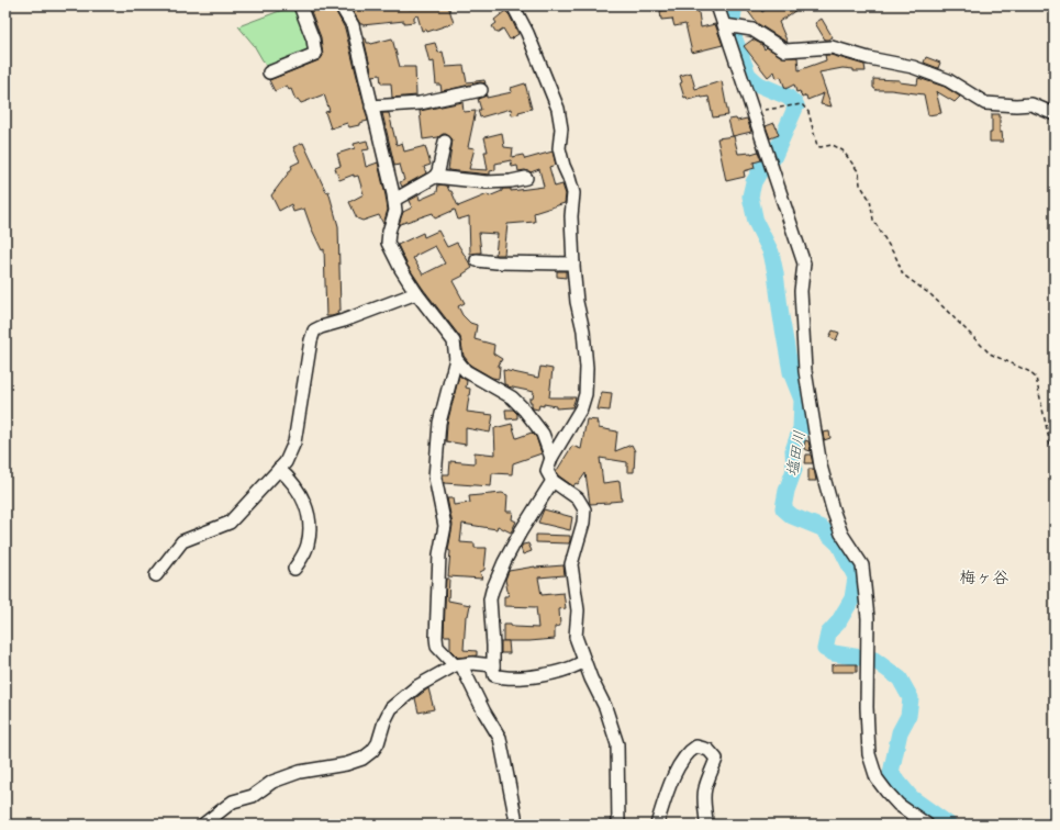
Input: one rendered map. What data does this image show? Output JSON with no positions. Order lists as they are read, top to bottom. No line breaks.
{"districts":["梅ヶ谷"],"water":["塩田川"]}
